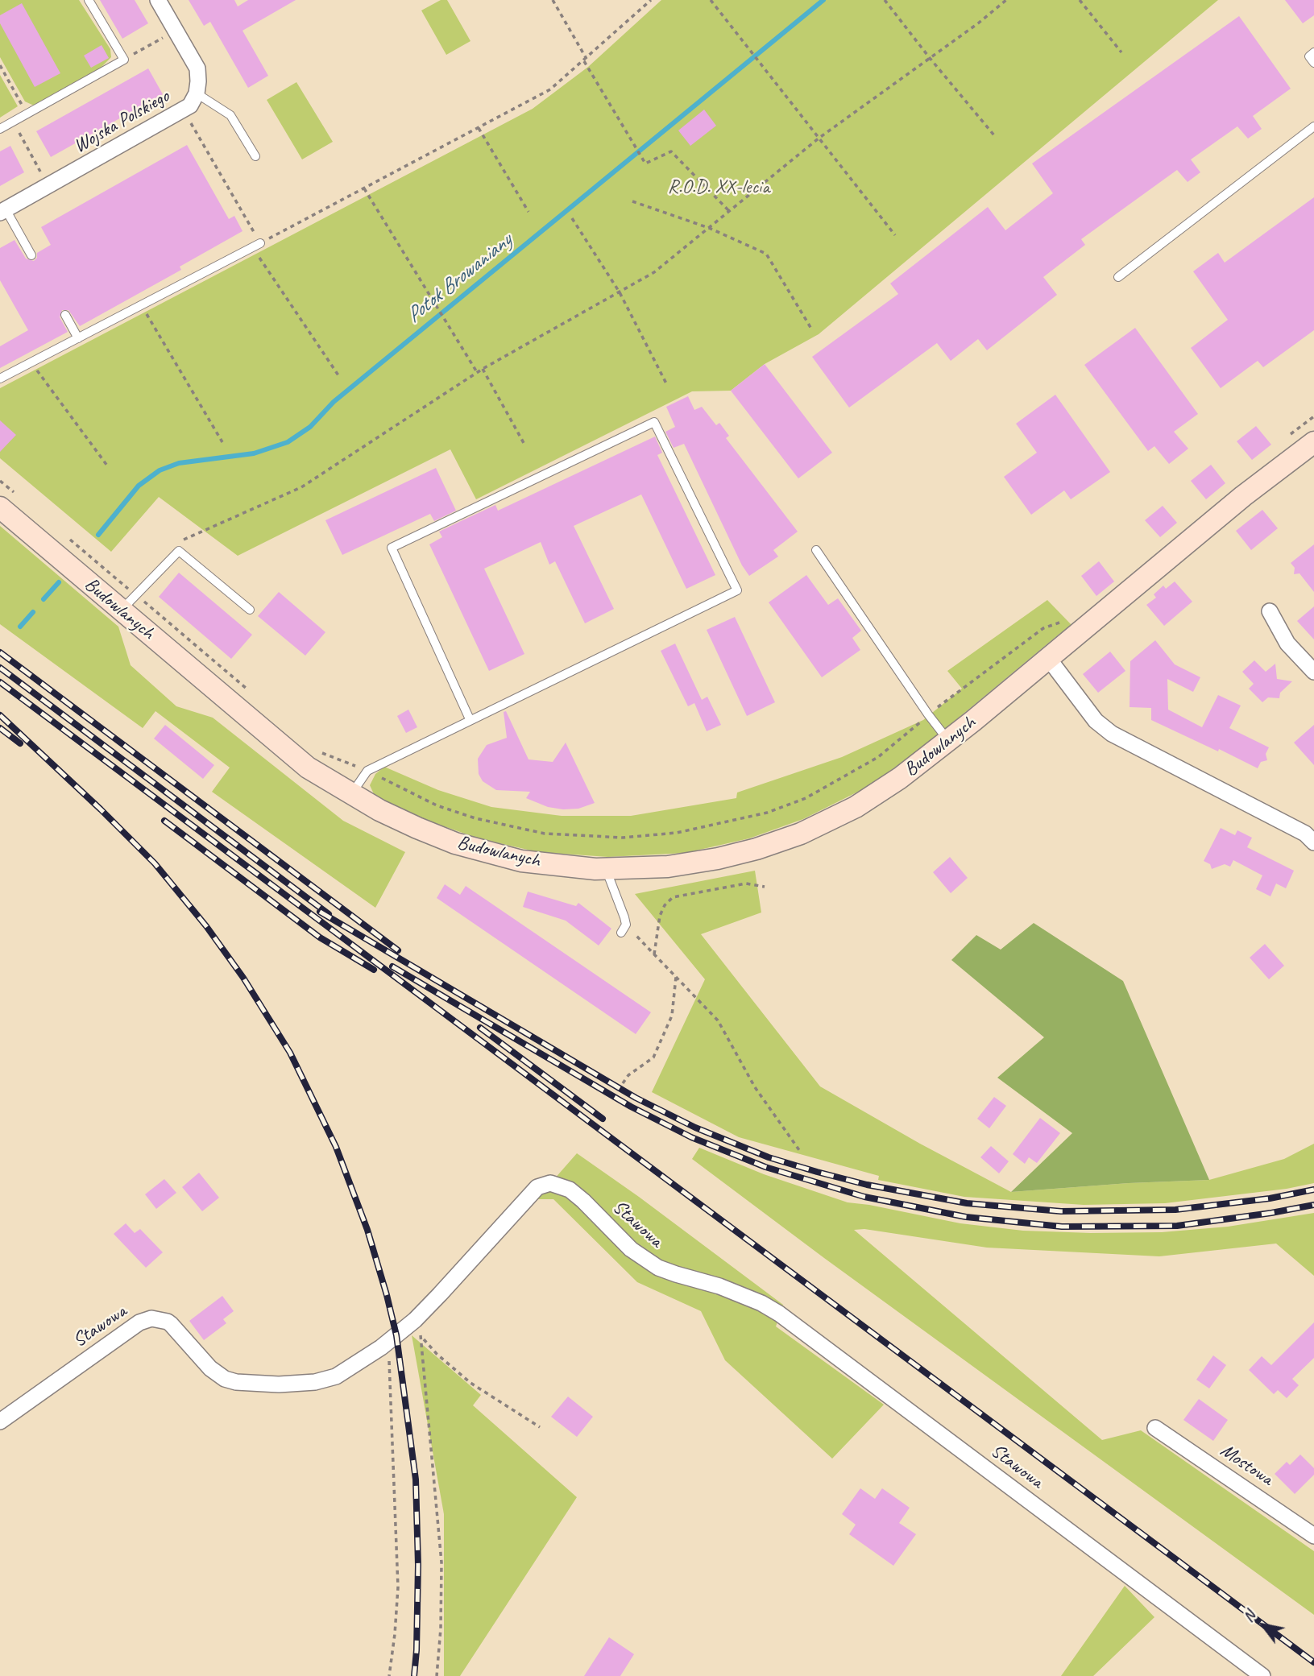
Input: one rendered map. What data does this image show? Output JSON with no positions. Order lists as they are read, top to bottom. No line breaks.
{"streets":{"street":["Wojska Polskiego","Budowlanych","Stawowa","Mostowa"]},"water":["Potok Browaniany"],"parks":["R.O.D. XX-lecia"],"north":"top left"}
